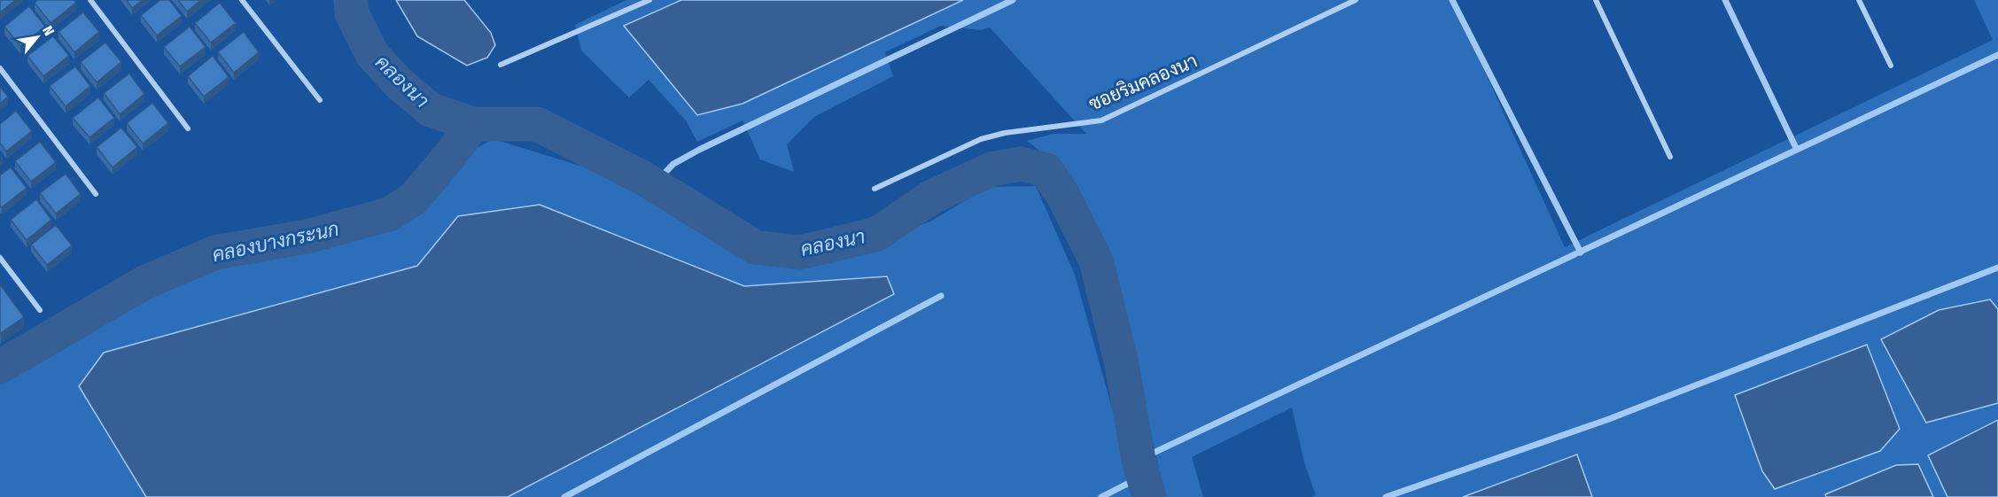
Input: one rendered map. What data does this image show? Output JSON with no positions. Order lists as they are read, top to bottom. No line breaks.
{"streets":{"street":["ซอยริมคลองนา"]},"water":["คลองนา","คลองบางกระนก"],"north":"top right"}
